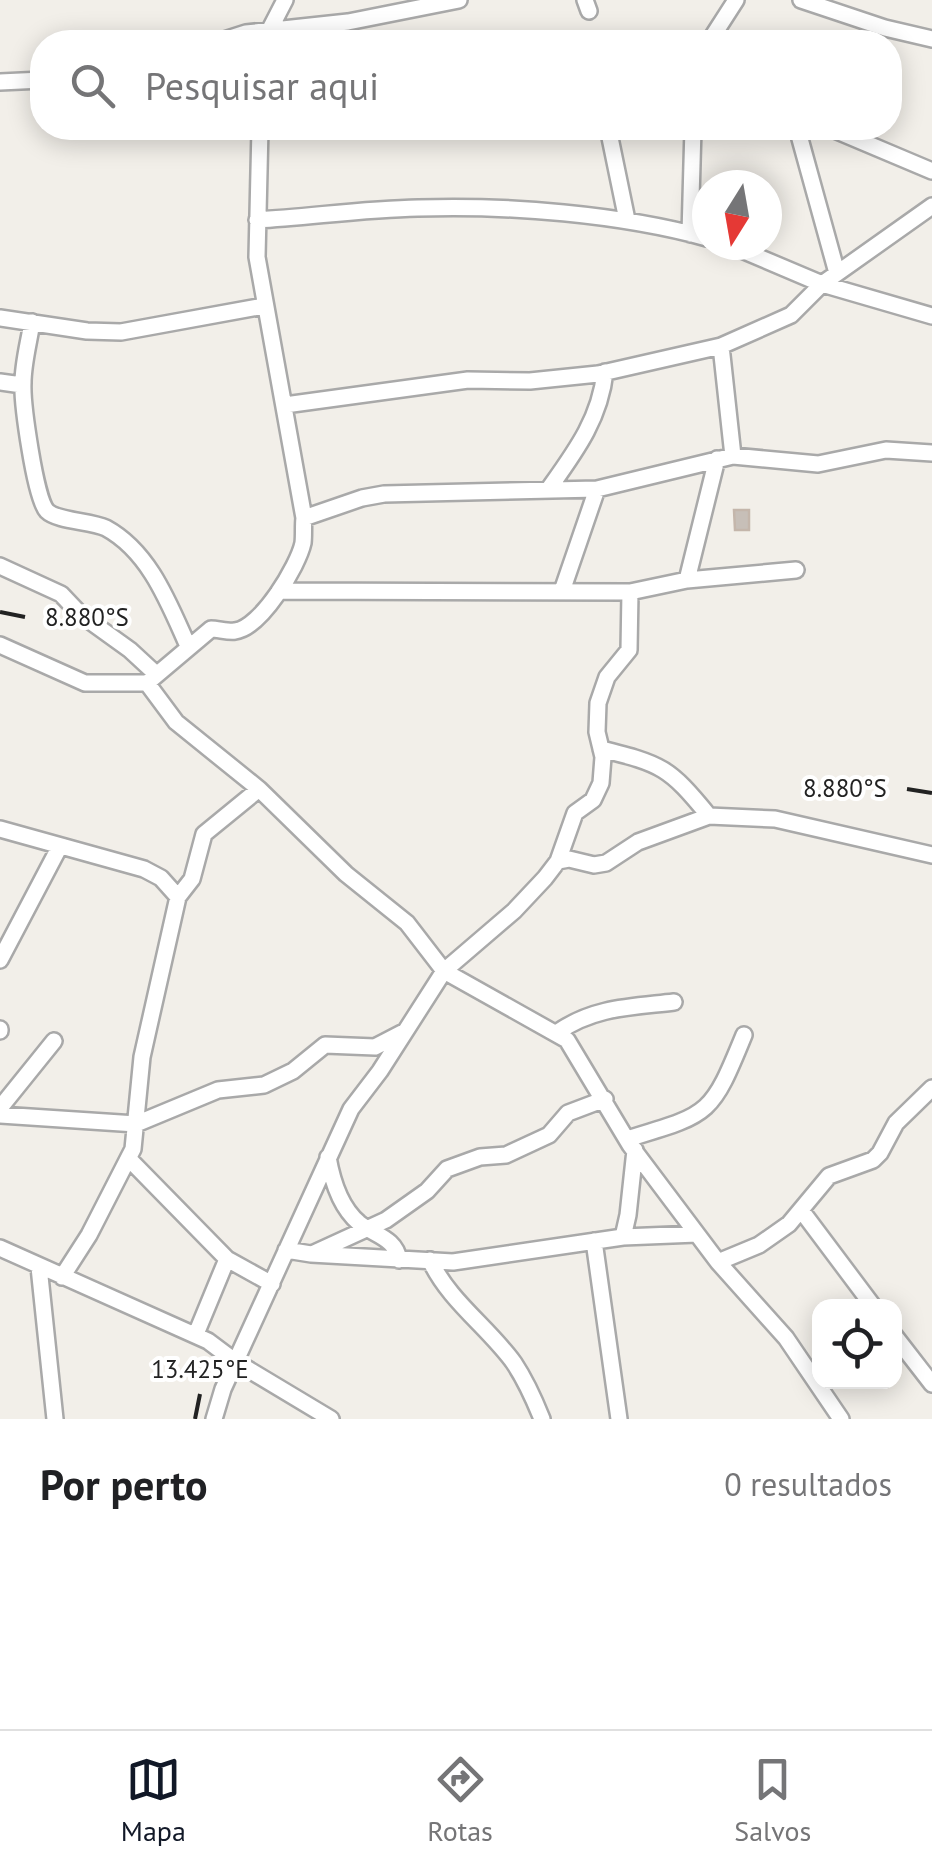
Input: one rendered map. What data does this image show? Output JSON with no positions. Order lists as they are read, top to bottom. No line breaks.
{"north":"bottom","page":{"search":"Pesquisar aqui","heading":["Por perto","0 resultados"],"nav":["Mapa","Rotas","Salvos"]},"coordinates":["8.880°S","13.425°E"]}
